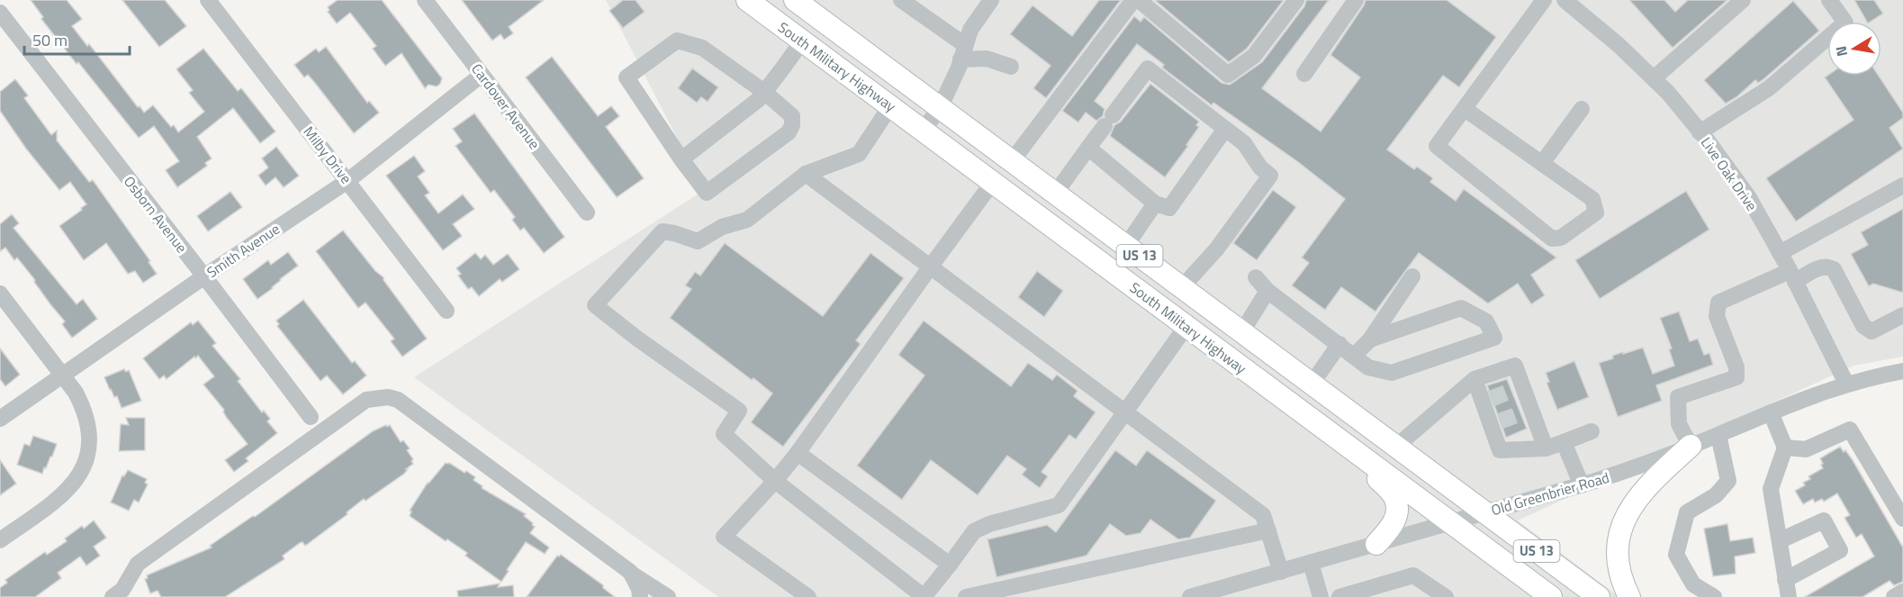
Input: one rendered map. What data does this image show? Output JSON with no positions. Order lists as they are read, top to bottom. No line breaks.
{"streets":{"main road":["South Military Highway","US 13"],"street":["Cardover Avenue","Milby Drive","Live Oak Drive","Osborn Avenue","Smith Avenue","Old Greenbrier Road"]},"crossings":[["South Military Highway","Old Greenbrier Road"],["Cardover Avenue","Smith Avenue"],["Milby Drive","Smith Avenue"],["Live Oak Drive","Old Greenbrier Road"],["Osborn Avenue","Smith Avenue"]],"scale_bar":"50 m","north":"left"}
